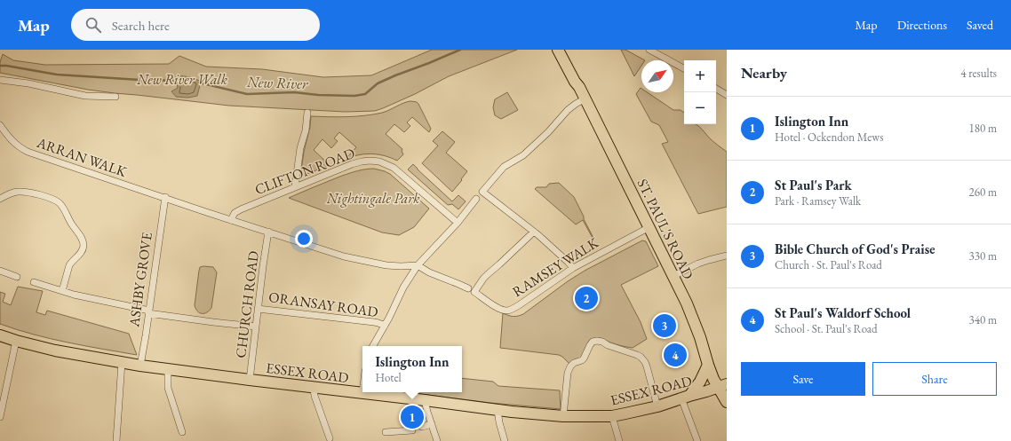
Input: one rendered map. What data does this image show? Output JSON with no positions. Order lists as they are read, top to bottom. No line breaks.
{"streets":{"main road":["ST. PAUL'S ROAD","ESSEX ROAD"],"street":["ARRAN WALK","CLIFTON ROAD","RAMSEY WALK","ASHBY GROVE","CHURCH ROAD","ORANSAY ROAD"]},"crossings":[["ARRAN WALK","CLIFTON ROAD"],["ARRAN WALK","ASHBY GROVE"],["ARRAN WALK","CHURCH ROAD"],["ST. PAUL'S ROAD","RAMSEY WALK"],["ST. PAUL'S ROAD","ESSEX ROAD"],["ASHBY GROVE","ESSEX ROAD"],["CHURCH ROAD","ORANSAY ROAD"],["CHURCH ROAD","ESSEX ROAD"]],"water":["New River"],"parks":["New River Walk","Nightingale Park"],"north":"top right","page":{"header":"Map","search":"Search here","nav":["Map","Directions","Saved"],"heading":["Nearby","4 results"],"map_buttons":["+","−"],"list":[{"mark":"1","name":"Islington Inn","note":"Hotel · Ockendon Mews","value":"180 m"},{"mark":"2","name":"St Paul's Park","note":"Park · Ramsey Walk","value":"260 m"},{"mark":"3","name":"Bible Church of God's Praise","note":"Church · St. Paul's Road","value":"330 m"},{"mark":"4","name":"St Paul's Waldorf School","note":"School · St. Paul's Road","value":"340 m"}],"pins":["2","3","4","1"],"popup":["Islington Inn","Hotel"],"buttons":["Save","Share"]}}
